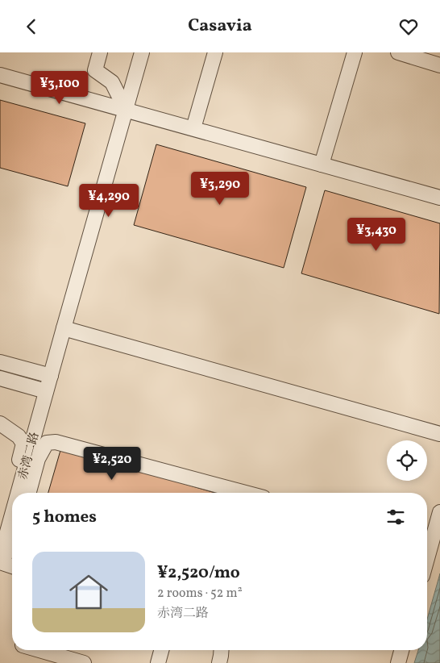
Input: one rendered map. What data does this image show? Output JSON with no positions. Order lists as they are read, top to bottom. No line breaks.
{"streets":{"street":["赤湾二路"]},"page":{"header":"Casavia","price":["¥3,100","¥3,290","¥4,290","¥3,430","¥2,520"],"heading":"5 homes","list":[{"name":"¥2,520/mo","note":"2 rooms · 52 m² · 赤湾二路"}]}}
